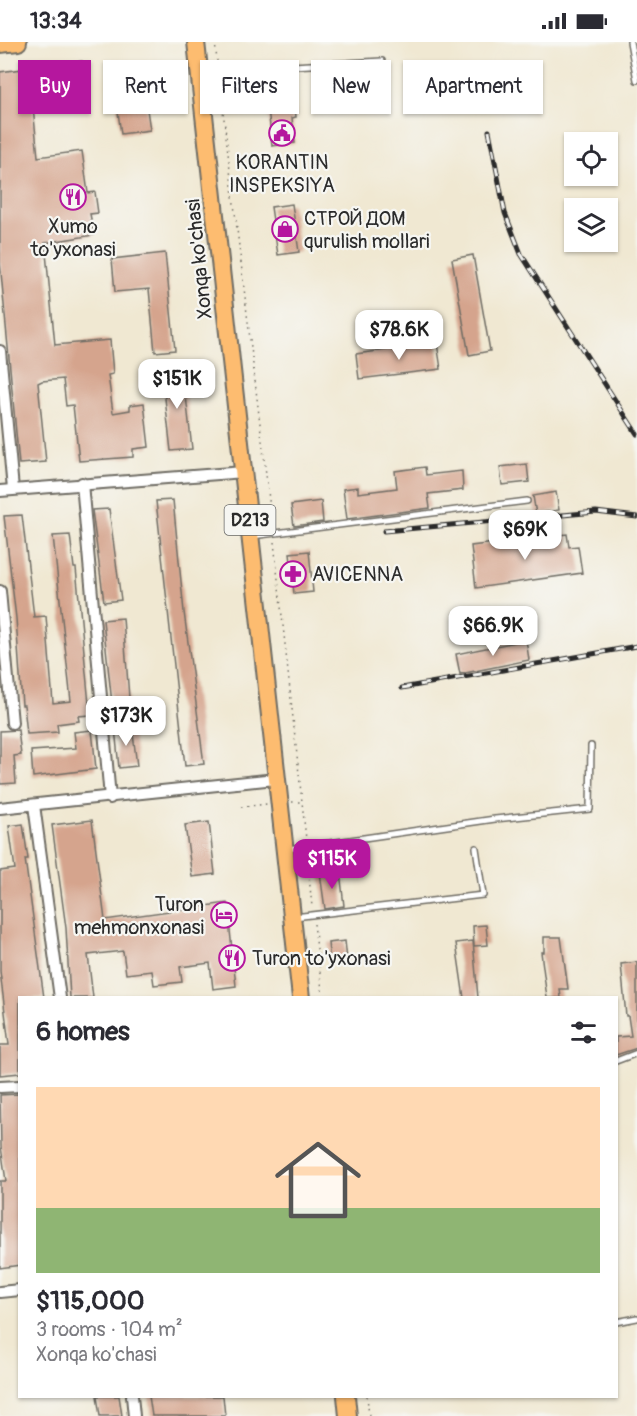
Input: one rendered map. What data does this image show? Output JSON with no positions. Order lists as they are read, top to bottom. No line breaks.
{"streets":{"main road":["Xonqa ko'chasi","D213"]},"places":{"public building":["KORANTIN INSPEKSIYA"],"restaurant":["Xumo to'yxonasi","Turon to'yxonasi"],"shop":["СТРОЙ ДОМ qurulish mollari"],"pharmacy":["AVICENNA"],"hotel":["Turon mehmonxonasi"]},"page":{"status":"13:34","chip":["Buy","Rent","Filters","New","Apartment"],"price":["$78.6K","$151K","$69K","$66.9K","$173K","$115K"],"heading":"6 homes","list":[{"name":"$115,000","note":"3 rooms · 104 m² · Xonqa ko'chasi"}]}}
